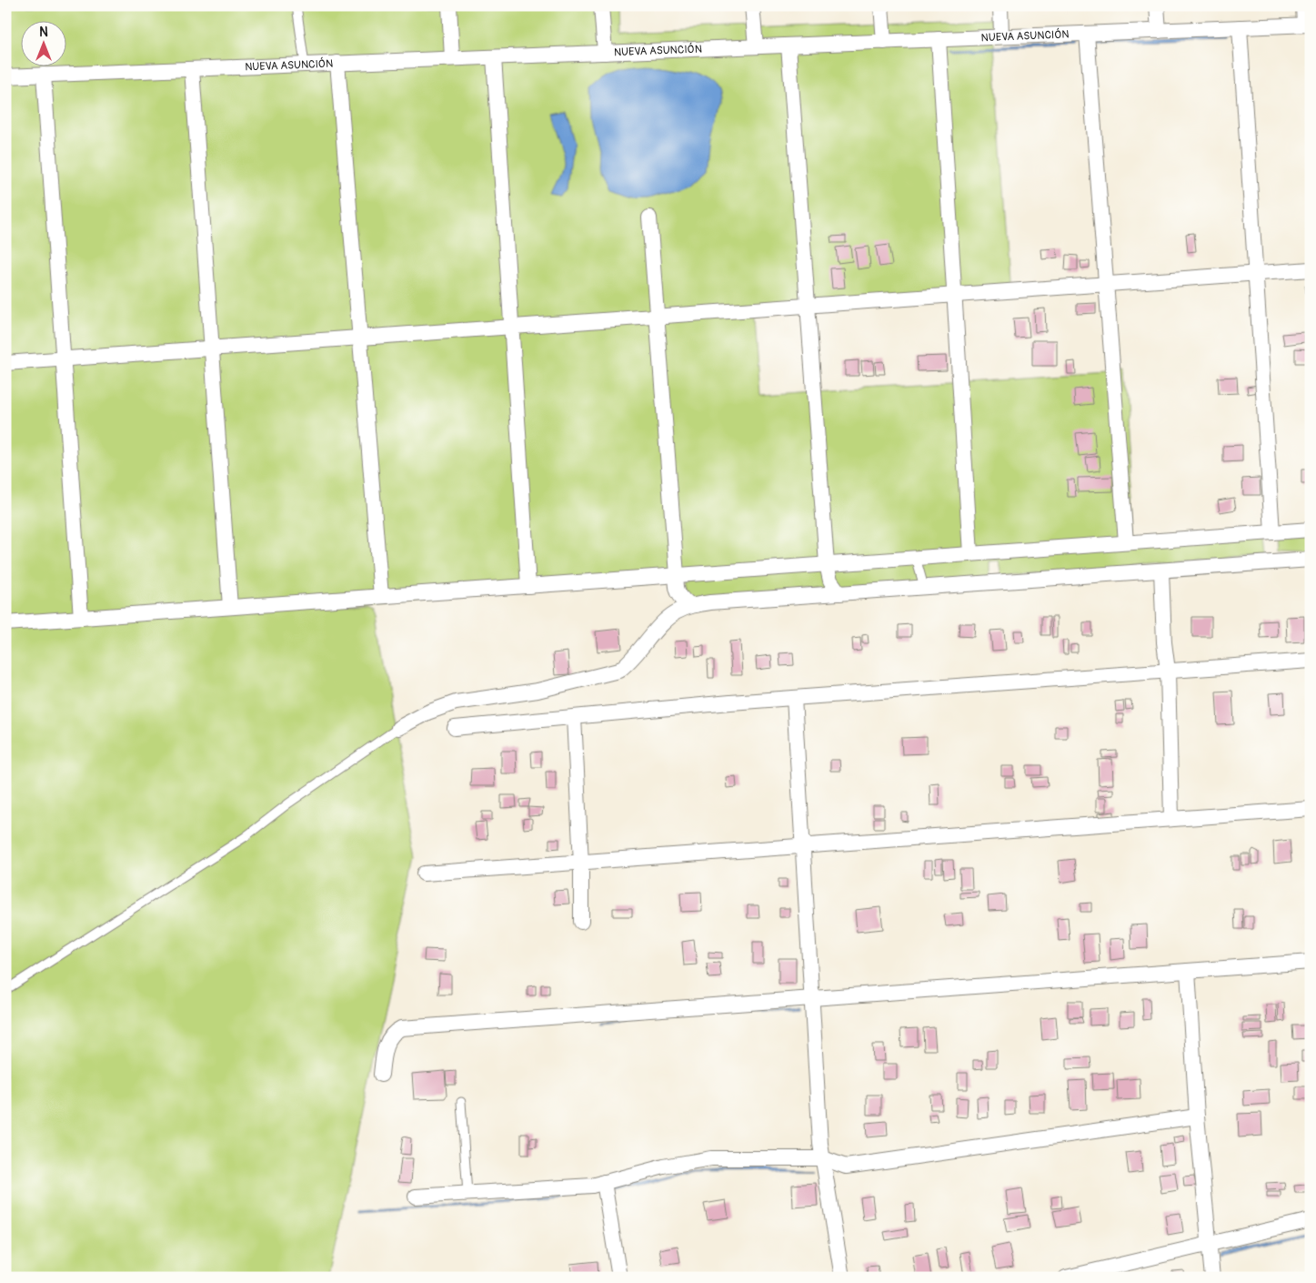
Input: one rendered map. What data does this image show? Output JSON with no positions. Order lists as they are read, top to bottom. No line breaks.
{"streets":{"street":["NUEVA ASUNCIÓN"]},"north":"top"}
